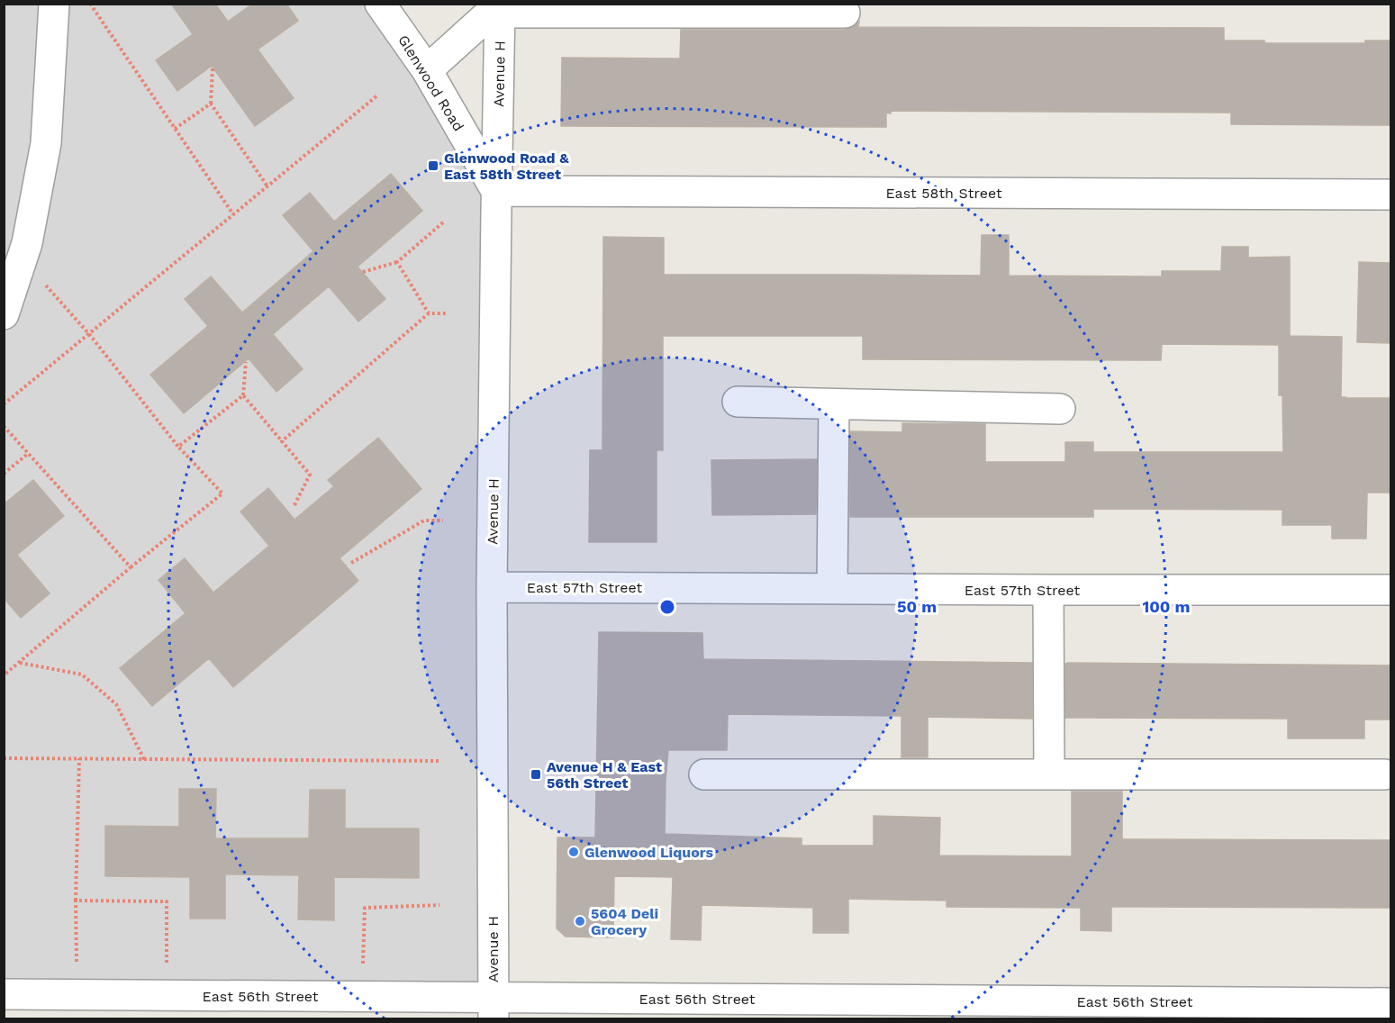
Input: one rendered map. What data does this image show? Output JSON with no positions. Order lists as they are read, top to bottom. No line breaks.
{"streets":{"street":["Avenue H","Glenwood Road","East 58th Street","East 57th Street","East 56th Street"]},"crossings":[["Avenue H","Glenwood Road"],["Avenue H","East 58th Street"],["Avenue H","East 57th Street"],["Avenue H","East 56th Street"],["Glenwood Road","East 58th Street"]],"places":{"transit":["Glenwood Road & East 58th Street","Avenue H & East 56th Street"],"other":["Glenwood Liquors","5604 Deli Grocery"]},"rings":["50 m","100 m"]}
